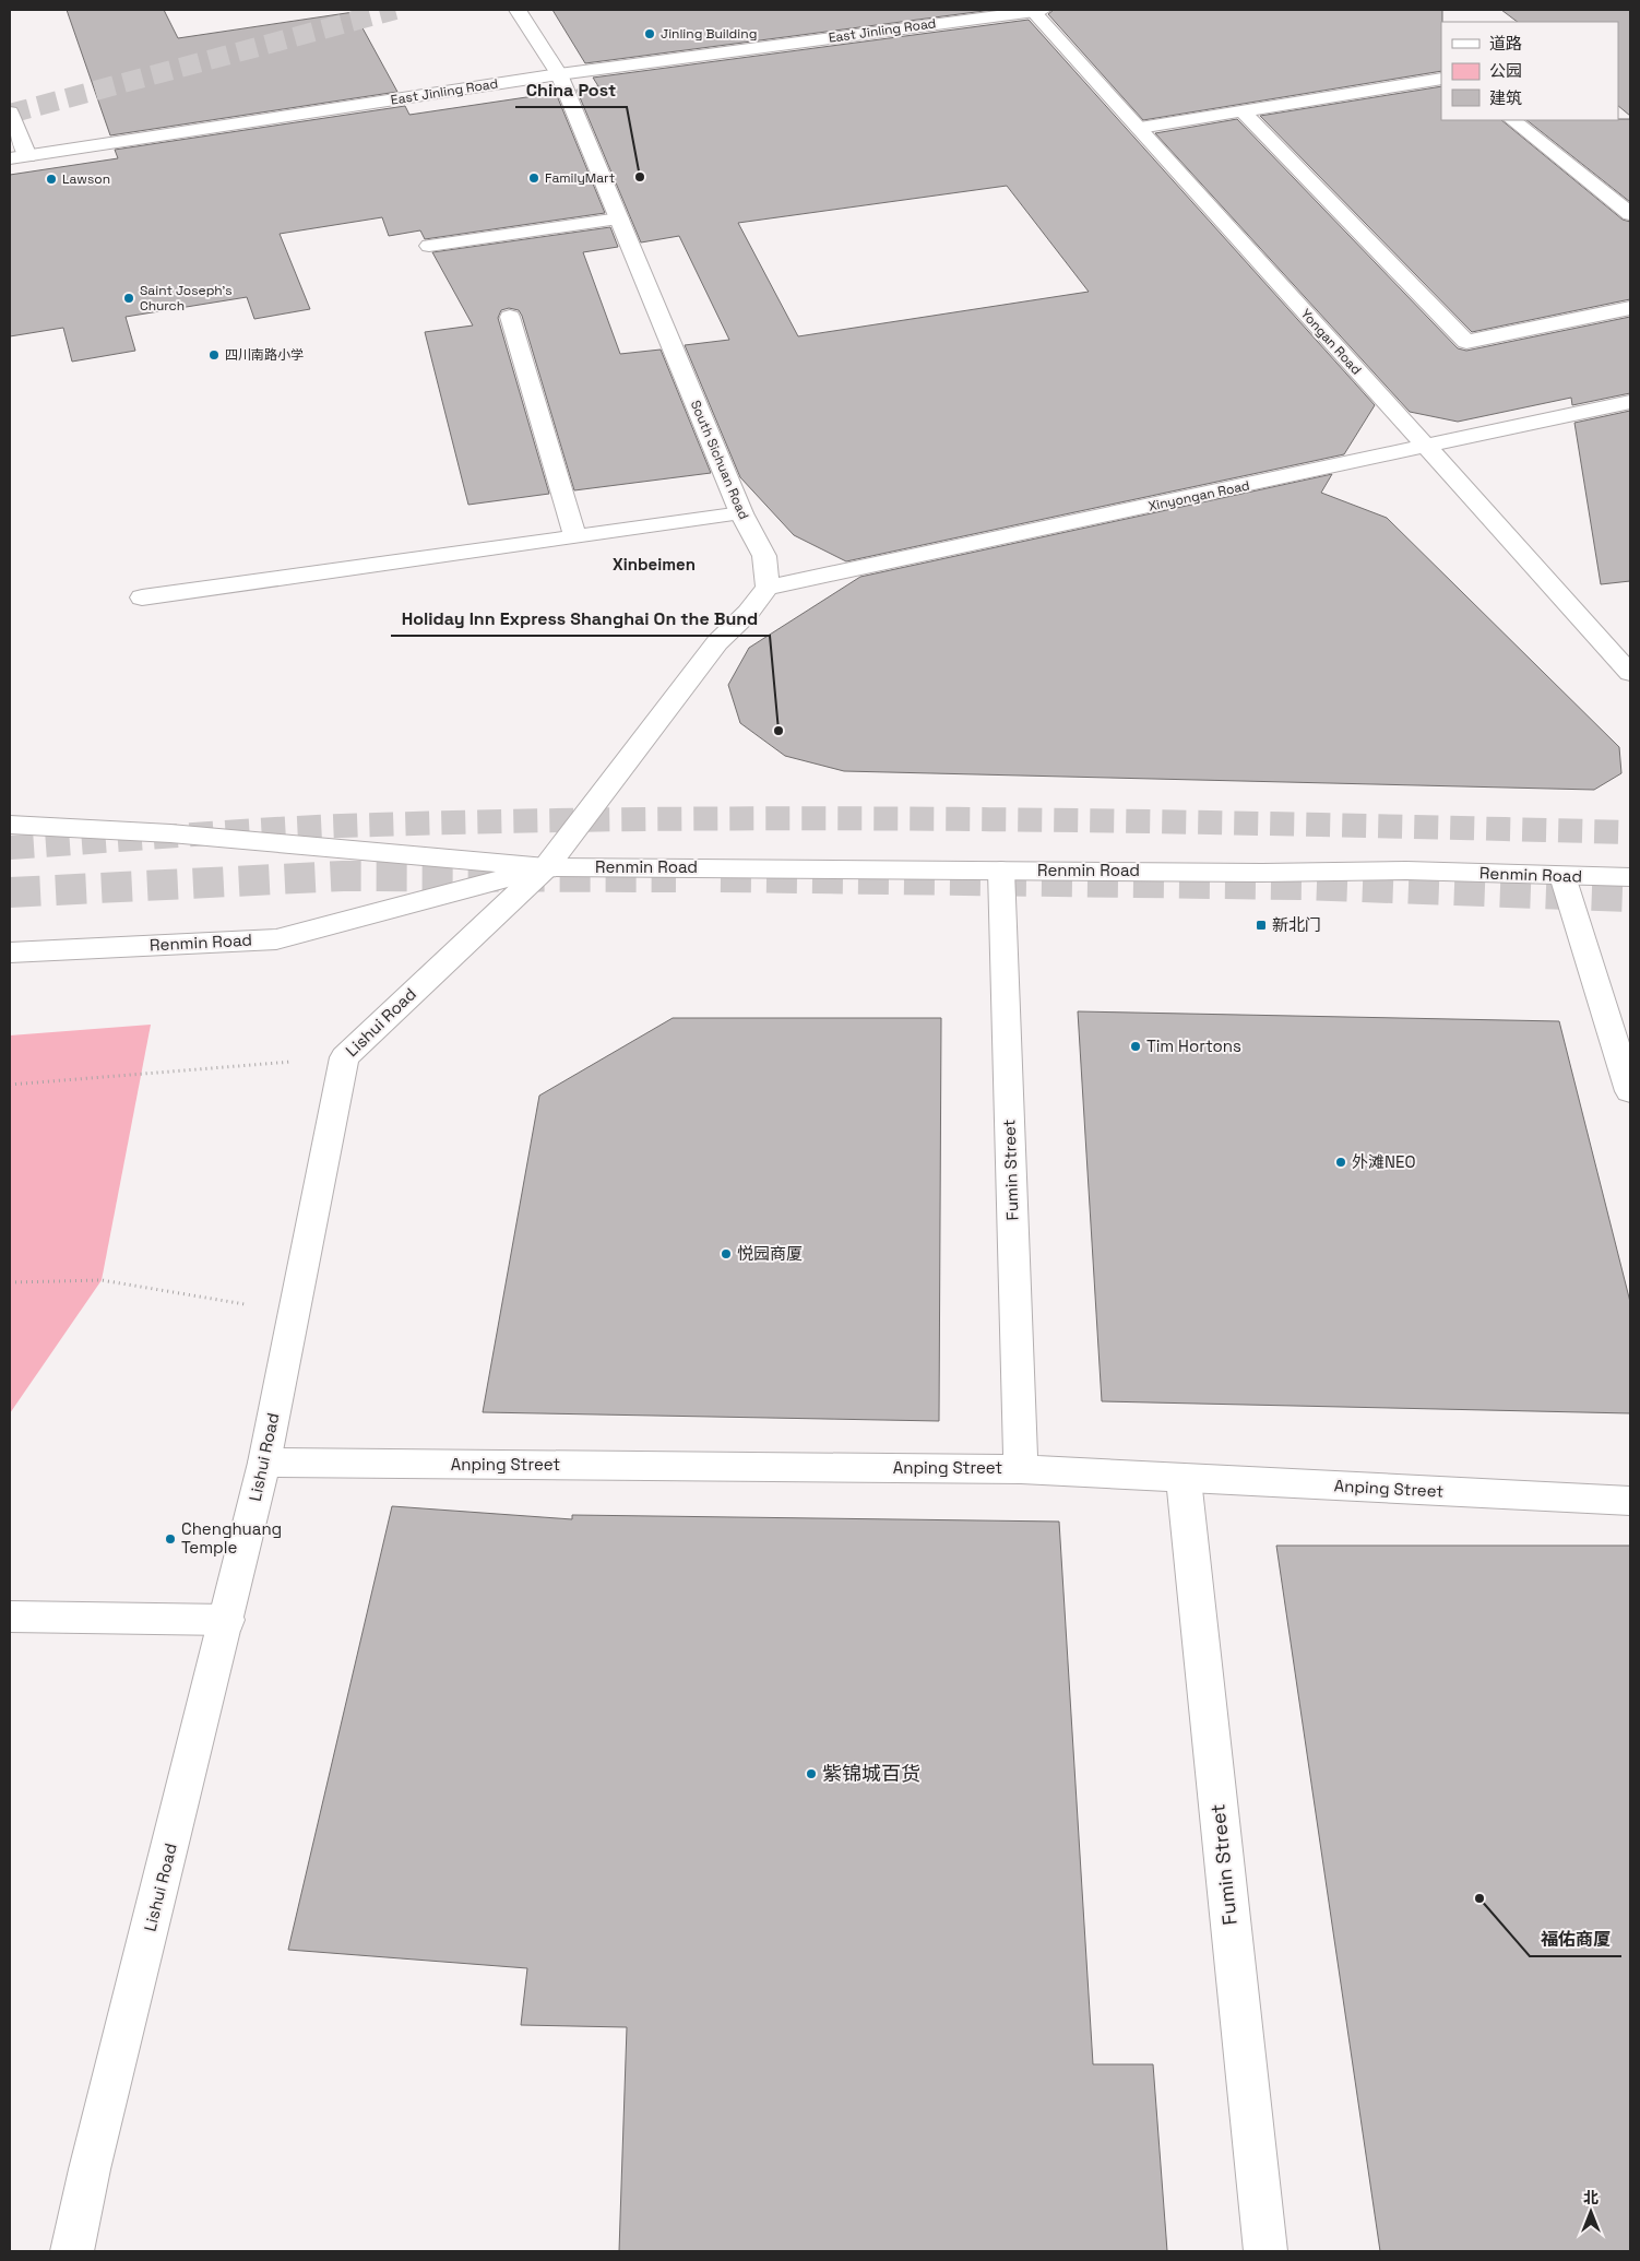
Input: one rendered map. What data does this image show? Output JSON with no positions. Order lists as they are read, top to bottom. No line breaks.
{"streets":{"street":["East Jinling Road","Yongan Road","South Sichuan Road","Xinyongan Road","Renmin Road","Lishui Road","Fumin Street","Anping Street"]},"crossings":[["East Jinling Road","Yongan Road"],["East Jinling Road","South Sichuan Road"],["Yongan Road","Xinyongan Road"],["South Sichuan Road","Xinyongan Road"],["Renmin Road","Lishui Road"],["Renmin Road","Fumin Street"],["Lishui Road","Anping Street"],["Fumin Street","Anping Street"]],"districts":["Xinbeimen"],"places":{"other":["Jinling Building","China Post","FamilyMart","Lawson","Saint Joseph's Church","四川南路小学","Holiday Inn Express Shanghai On the Bund","Tim Hortons","外滩NEO","悦园商厦","Chenghuang Temple","紫锦城百货","福佑商厦"],"transit":["新北门"]},"legend":["道路","公园","建筑"],"north":"top"}
